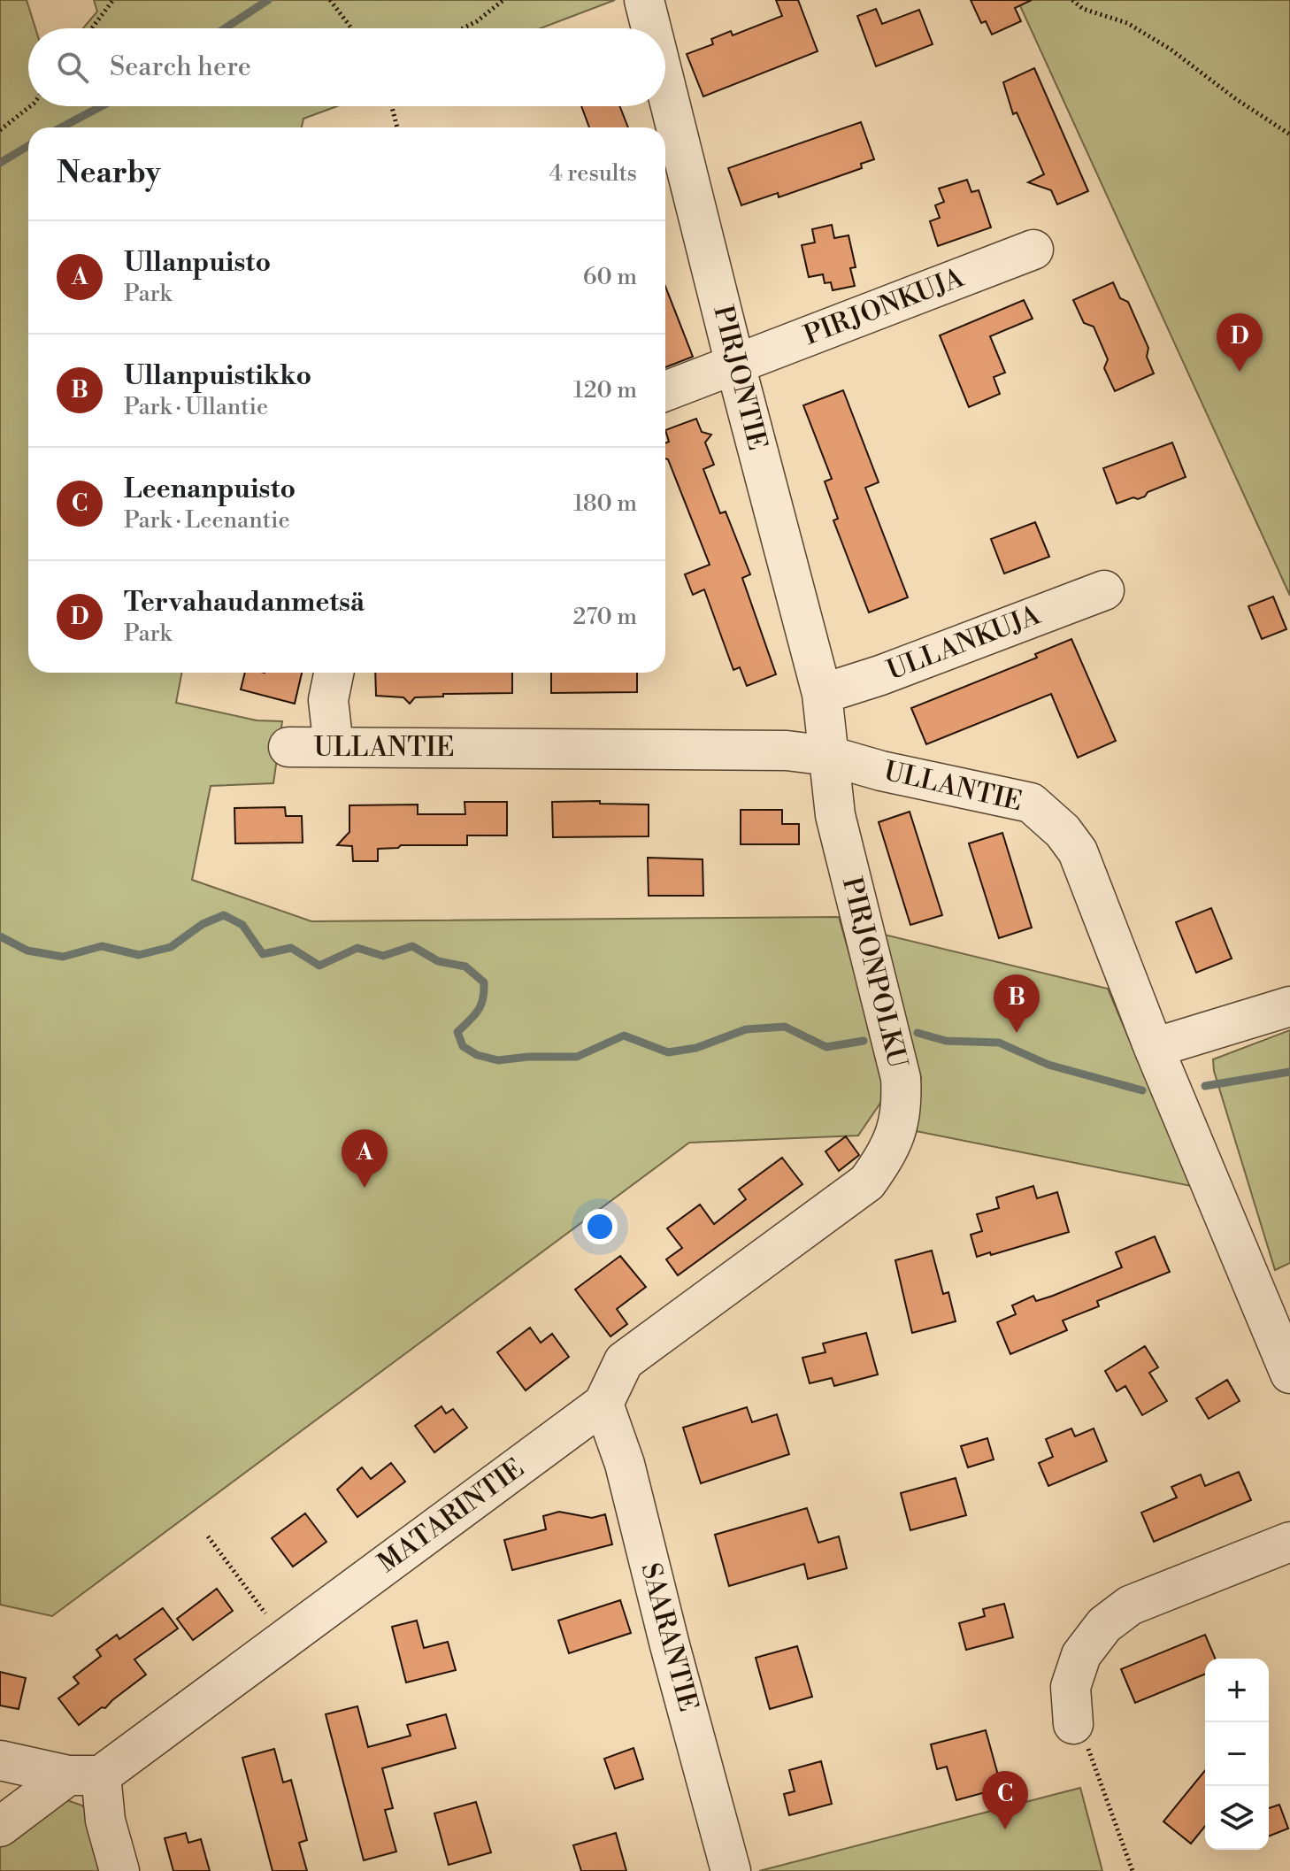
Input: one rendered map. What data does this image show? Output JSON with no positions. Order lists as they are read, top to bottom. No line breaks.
{"streets":{"street":["PIRJONKUJA","PIRJONTIE","ULLANKUJA","ULLANTIE","PIRJONPOLKU","MATARINTIE","SAARANTIE"]},"crossings":[["PIRJONKUJA","PIRJONTIE"],["PIRJONTIE","ULLANKUJA"],["PIRJONTIE","ULLANTIE"],["PIRJONTIE","PIRJONPOLKU"],["ULLANTIE","PIRJONPOLKU"],["PIRJONPOLKU","MATARINTIE"],["MATARINTIE","SAARANTIE"]],"page":{"search":"Search here","heading":["Nearby","4 results"],"list":[{"mark":"A","name":"Ullanpuisto","note":"Park","value":"60 m"},{"mark":"B","name":"Ullanpuistikko","note":"Park · Ullantie","value":"120 m"},{"mark":"C","name":"Leenanpuisto","note":"Park · Leenantie","value":"180 m"},{"mark":"D","name":"Tervahaudanmetsä","note":"Park","value":"270 m"}],"pins":["D","B","A","C"],"map_buttons":["+","−"]}}
